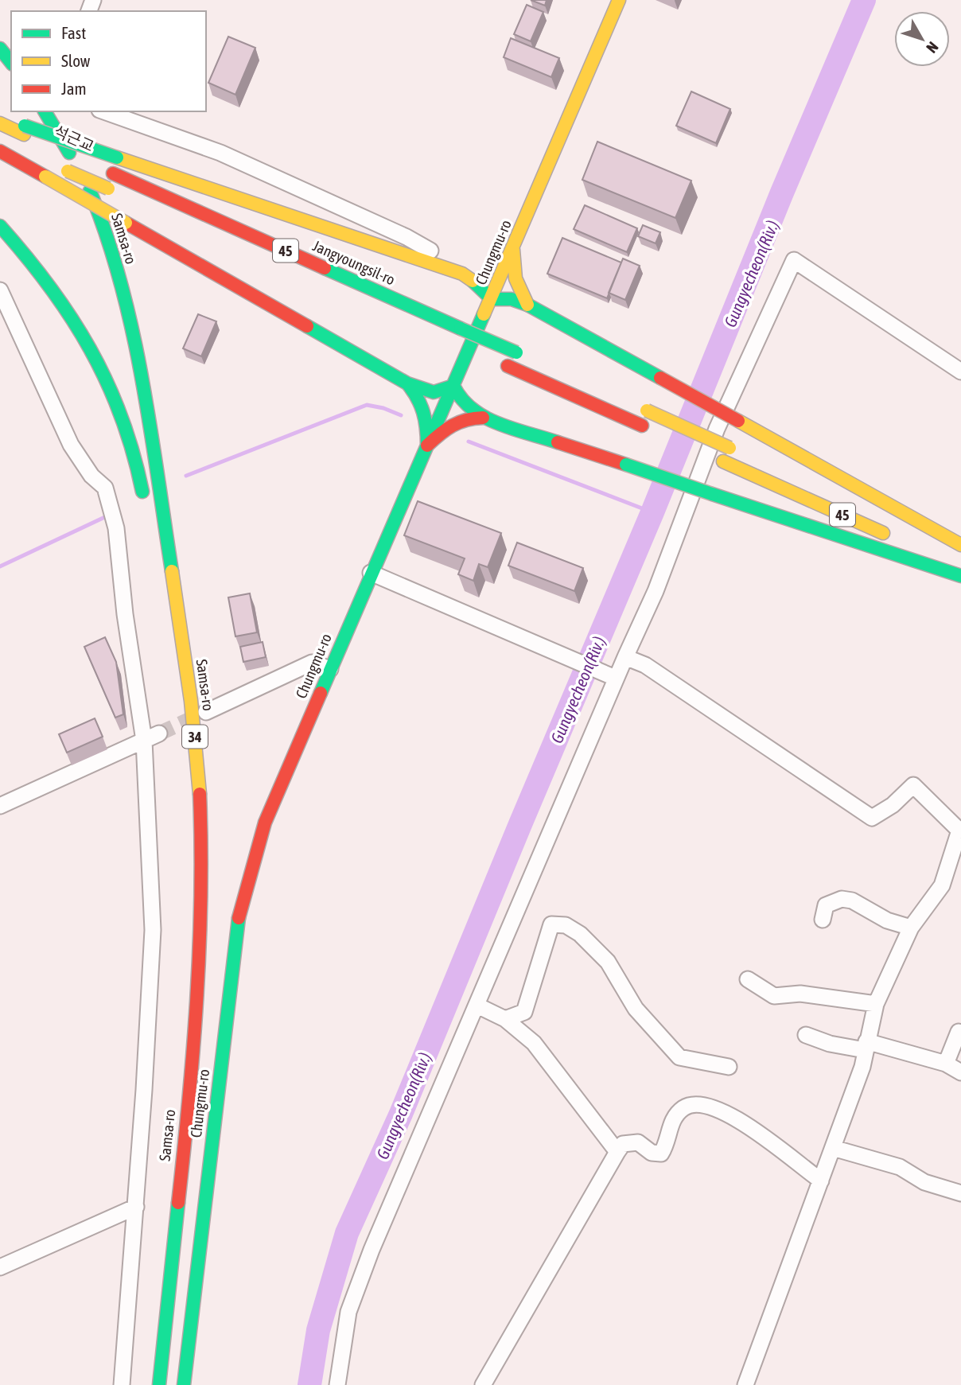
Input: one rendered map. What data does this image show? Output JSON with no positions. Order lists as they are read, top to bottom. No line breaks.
{"streets":{"main road":["석근교","Samsa-ro","45","Chungmu-ro","Jangyoungsil-ro","34"]},"water":["Gungyecheon(Riv.)"],"legend":["Fast","Slow","Jam"],"north":"bottom right"}
